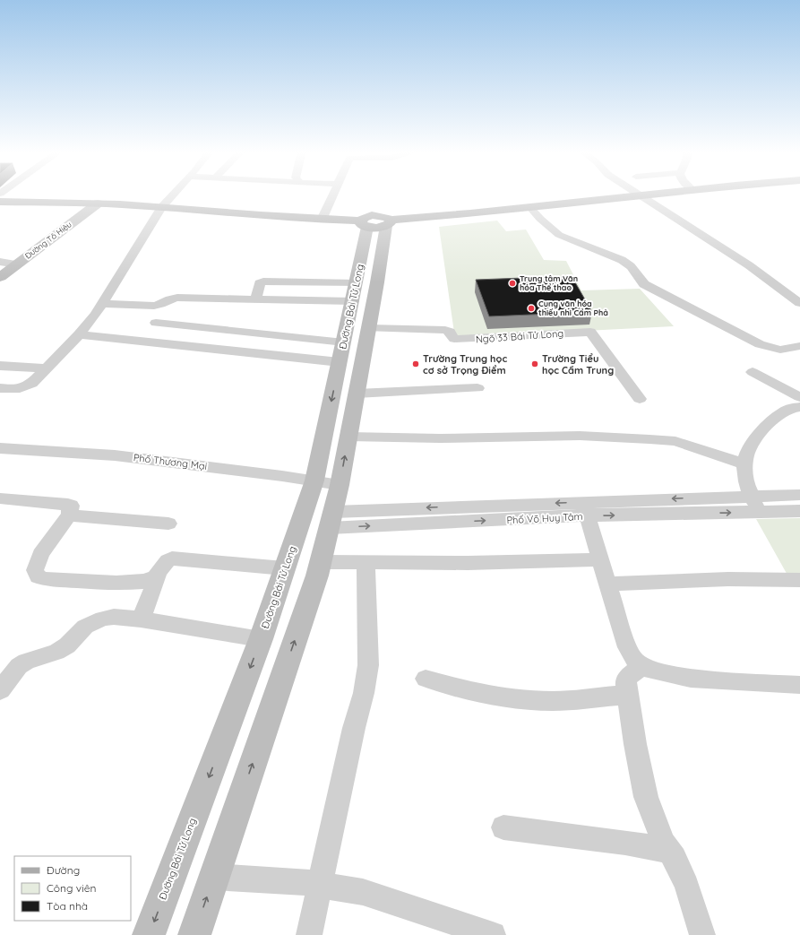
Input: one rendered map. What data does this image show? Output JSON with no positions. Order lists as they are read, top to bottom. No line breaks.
{"streets":{"street":["Đường Tô Hiệu","Đường Bái Tử Long","Ngõ 33 Bái Tử Long","Phố Thương Mại","Phố Võ Huy Tâm"]},"crossings":[["Đường Bái Tử Long","Ngõ 33 Bái Tử Long"],["Đường Bái Tử Long","Phố Thương Mại"],["Đường Bái Tử Long","Phố Võ Huy Tâm"]],"places":["Trung tâm Văn hóa Thể thao","Cung văn hóa thiếu nhi Cẩm Phả","Trường Trung học cơ sở Trọng Điểm","Trường Tiểu học Cẩm Trung"],"legend":["Đường","Công viên","Tòa nhà"]}
